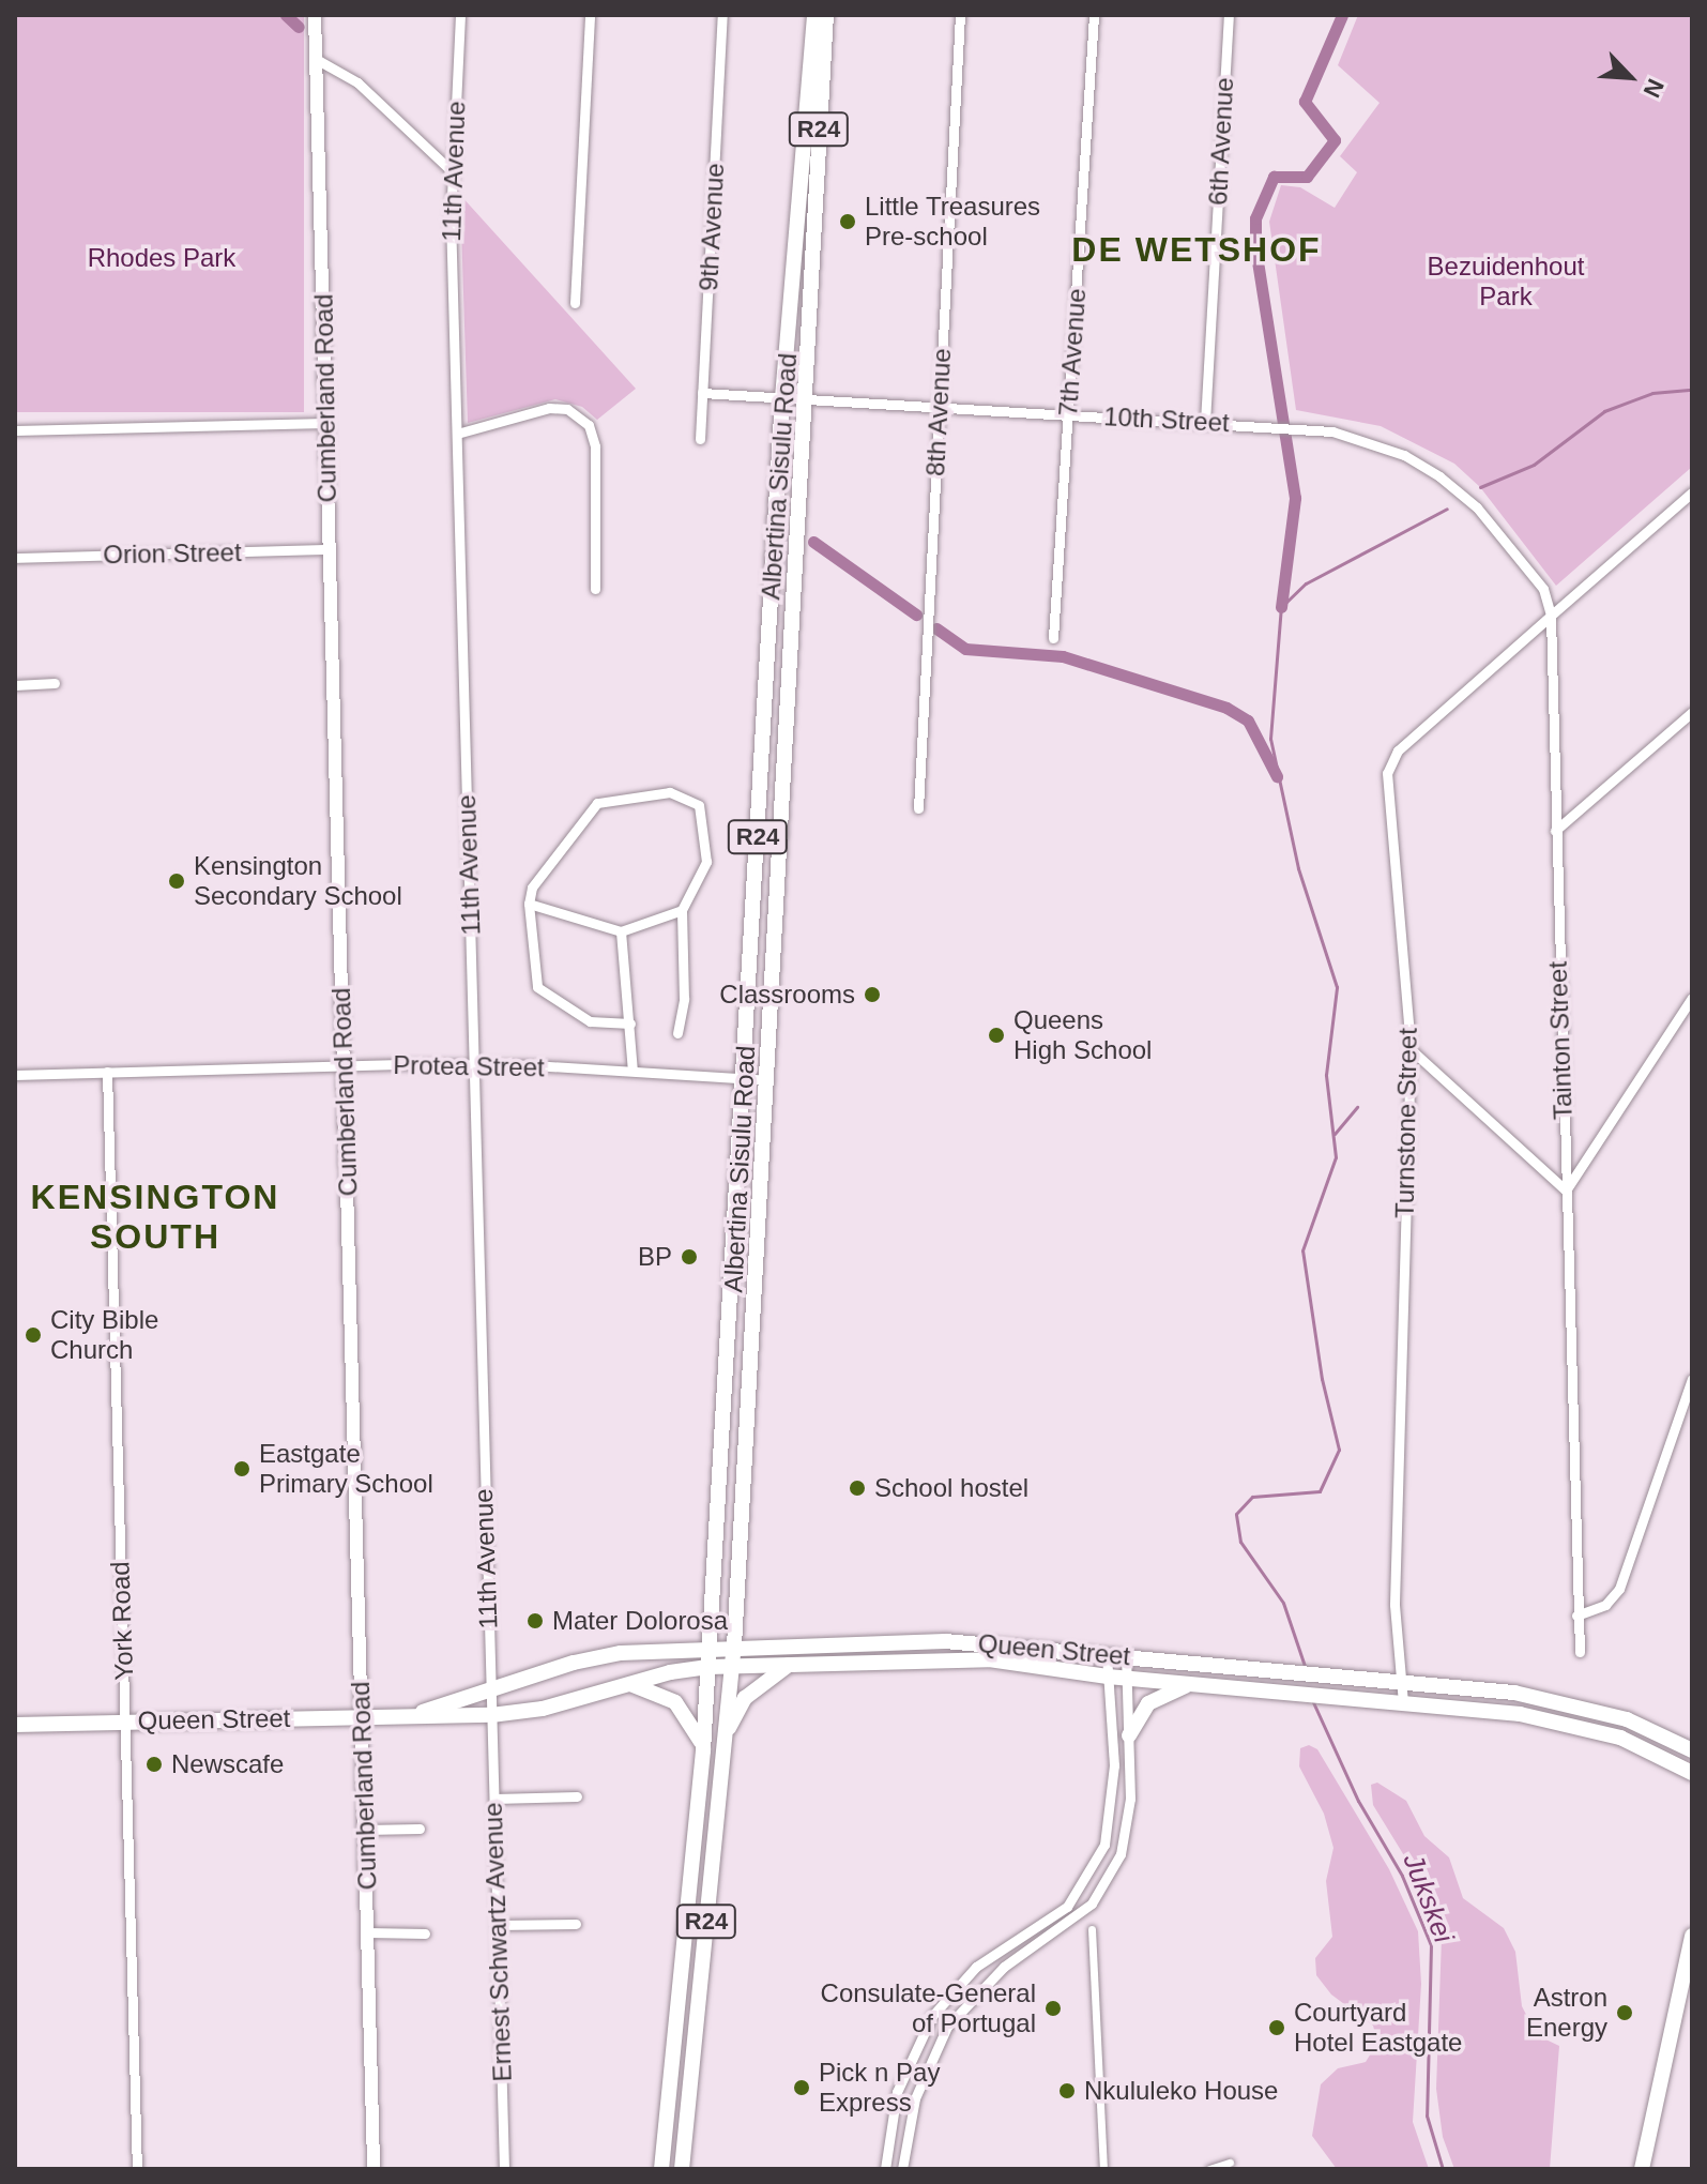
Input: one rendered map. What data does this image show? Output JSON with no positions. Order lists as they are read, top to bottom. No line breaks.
{"streets":{"main road":["R24","Albertina Sisulu Road","Queen Street"],"street":["6th Avenue","11th Avenue","9th Avenue","7th Avenue","Cumberland Road","8th Avenue","10th Street","Orion Street","Tainton Street","Protea Street","Turnstone Street","York Road","Ernest Schwartz Avenue"]},"crossings":[["6th Avenue","10th Street"],["11th Avenue","Protea Street"],["11th Avenue","Queen Street"],["11th Avenue","Ernest Schwartz Avenue"],["9th Avenue","10th Street"],["7th Avenue","10th Street"],["Cumberland Road","Orion Street"],["Cumberland Road","Protea Street"],["Cumberland Road","Queen Street"],["8th Avenue","10th Street"],["10th Street","Albertina Sisulu Road"],["10th Street","Tainton Street"],["10th Street","Turnstone Street"],["Albertina Sisulu Road","Protea Street"],["Albertina Sisulu Road","Queen Street"],["Tainton Street","Turnstone Street"],["Protea Street","York Road"],["Turnstone Street","Queen Street"],["York Road","Queen Street"],["Queen Street","Ernest Schwartz Avenue"]],"districts":["DE WETSHOF","KENSINGTON SOUTH"],"water":["Jukskei"],"parks":["Rhodes Park","Bezuidenhout Park"],"places":["Little Treasures Pre-school","Kensington Secondary School","Classrooms","Queens High School","BP","City Bible Church","Eastgate Primary School","School hostel","Mater Dolorosa","Newscafe","Consulate-General of Portugal","Astron Energy","Courtyard Hotel Eastgate","Pick n Pay Express","Nkululeko House"],"north":"bottom right"}
